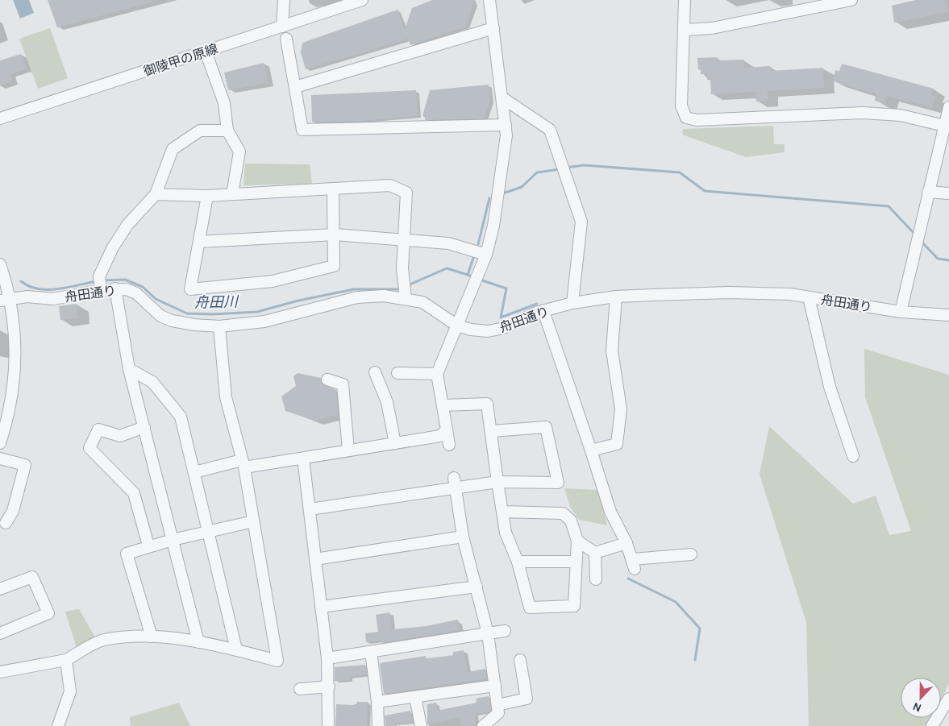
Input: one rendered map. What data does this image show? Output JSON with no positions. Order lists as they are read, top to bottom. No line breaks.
{"streets":{"street":["御陵甲の原線","舟田通り"]},"water":["舟田川"],"north":"bottom"}
